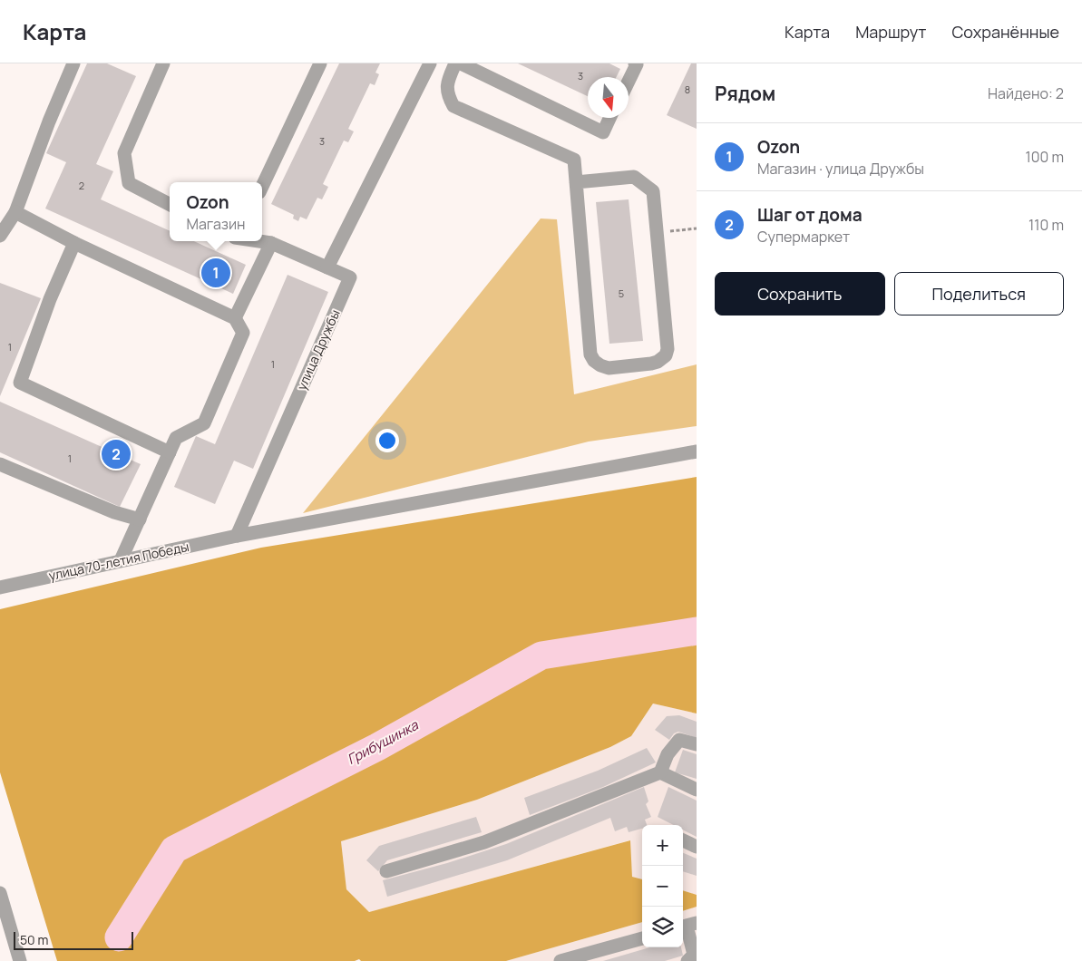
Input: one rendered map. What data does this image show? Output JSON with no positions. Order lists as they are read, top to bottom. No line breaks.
{"streets":{"street":["улица Дружбы","улица 70-летия Победы"]},"crossings":[["улица Дружбы","улица 70-летия Победы"]],"water":["Грибущинка"],"house_numbers":["3","8","3","2","5","1","1","1"],"scale_bar":"50 m","north":"bottom","page":{"header":"Карта","nav":["Карта","Маршрут","Сохранённые"],"heading":["Рядом","Найдено: 2"],"list":[{"mark":"1","name":"Ozon","note":"Магазин · улица Дружбы","value":"100 m"},{"mark":"2","name":"Шаг от дома","note":"Супермаркет","value":"110 m"}],"popup":["Ozon","Магазин"],"pins":["1","2"],"buttons":["Сохранить","Поделиться"],"map_buttons":["+","−"],"scale":"50 m"}}
